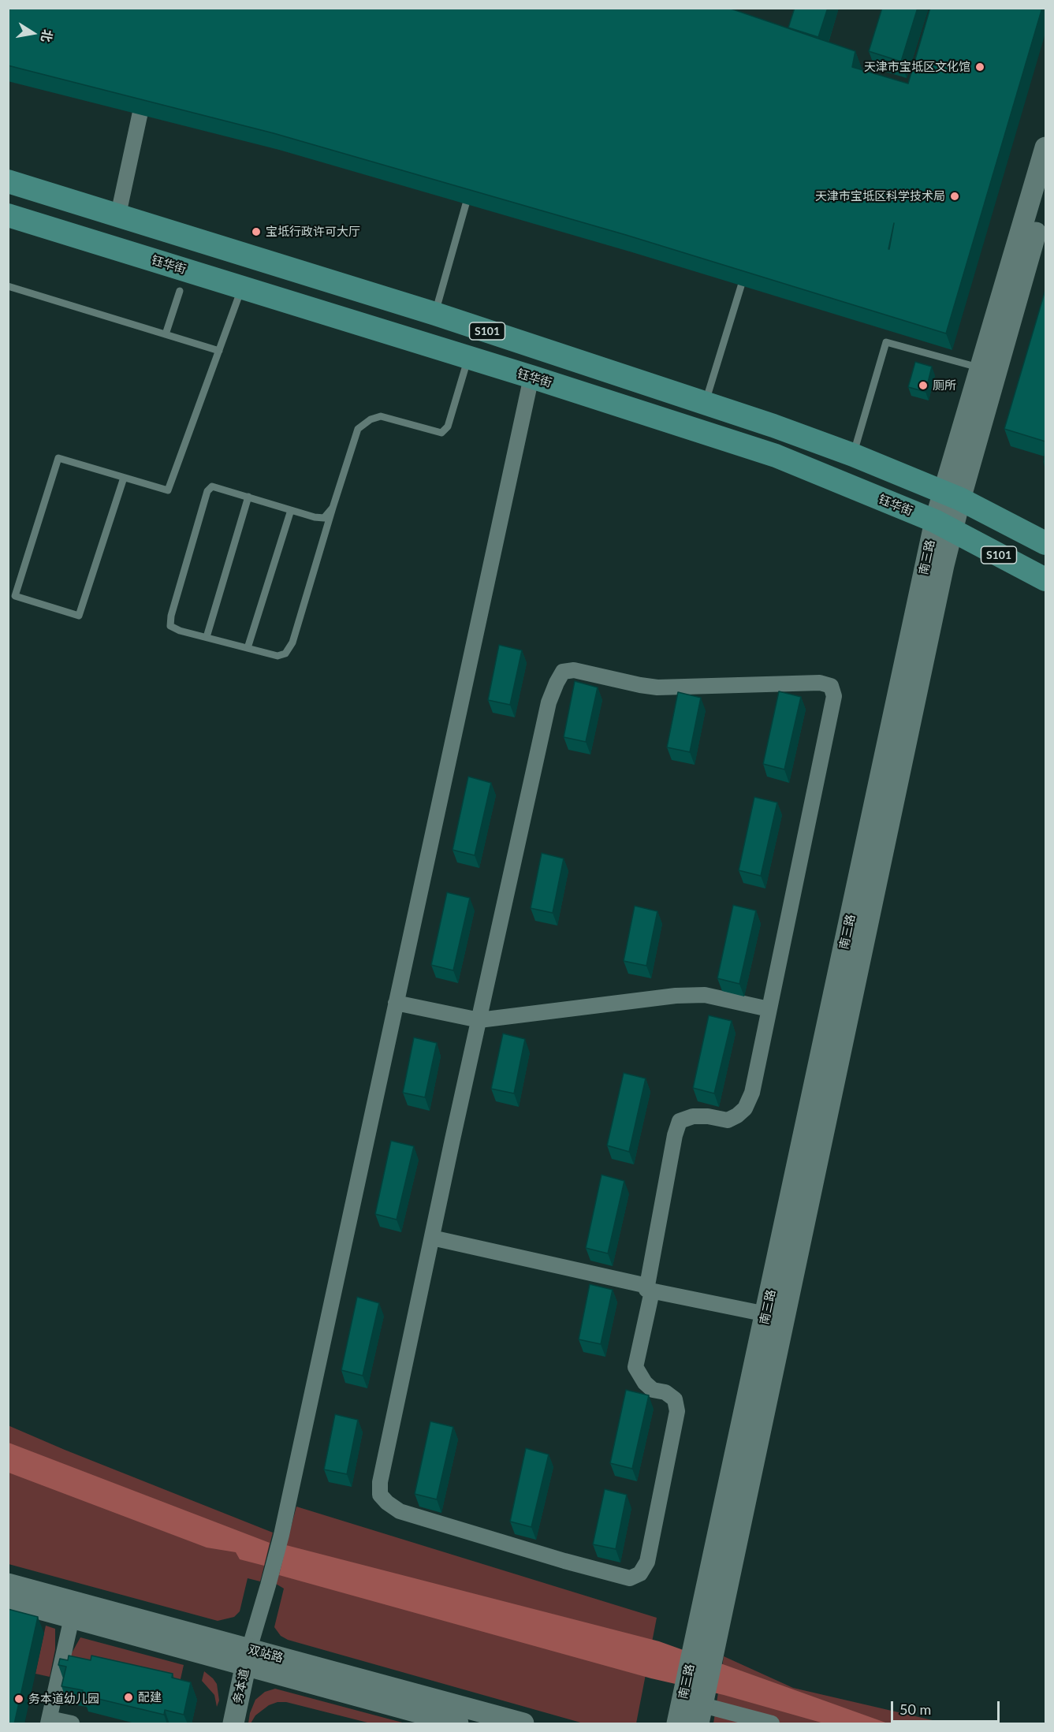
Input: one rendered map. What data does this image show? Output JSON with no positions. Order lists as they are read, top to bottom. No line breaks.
{"streets":{"main road":["钰华街","S101"],"street":["南三路","双站路","务本道"]},"crossings":[["钰华街","南三路"],["S101","南三路"],["双站路","务本道"]],"places":["天津市宝坻区文化馆","天津市宝坻区科学技术局","宝坻行政许可大厅","厕所","配建","务本道幼儿园"],"scale_bar":"50 m","north":"right"}
